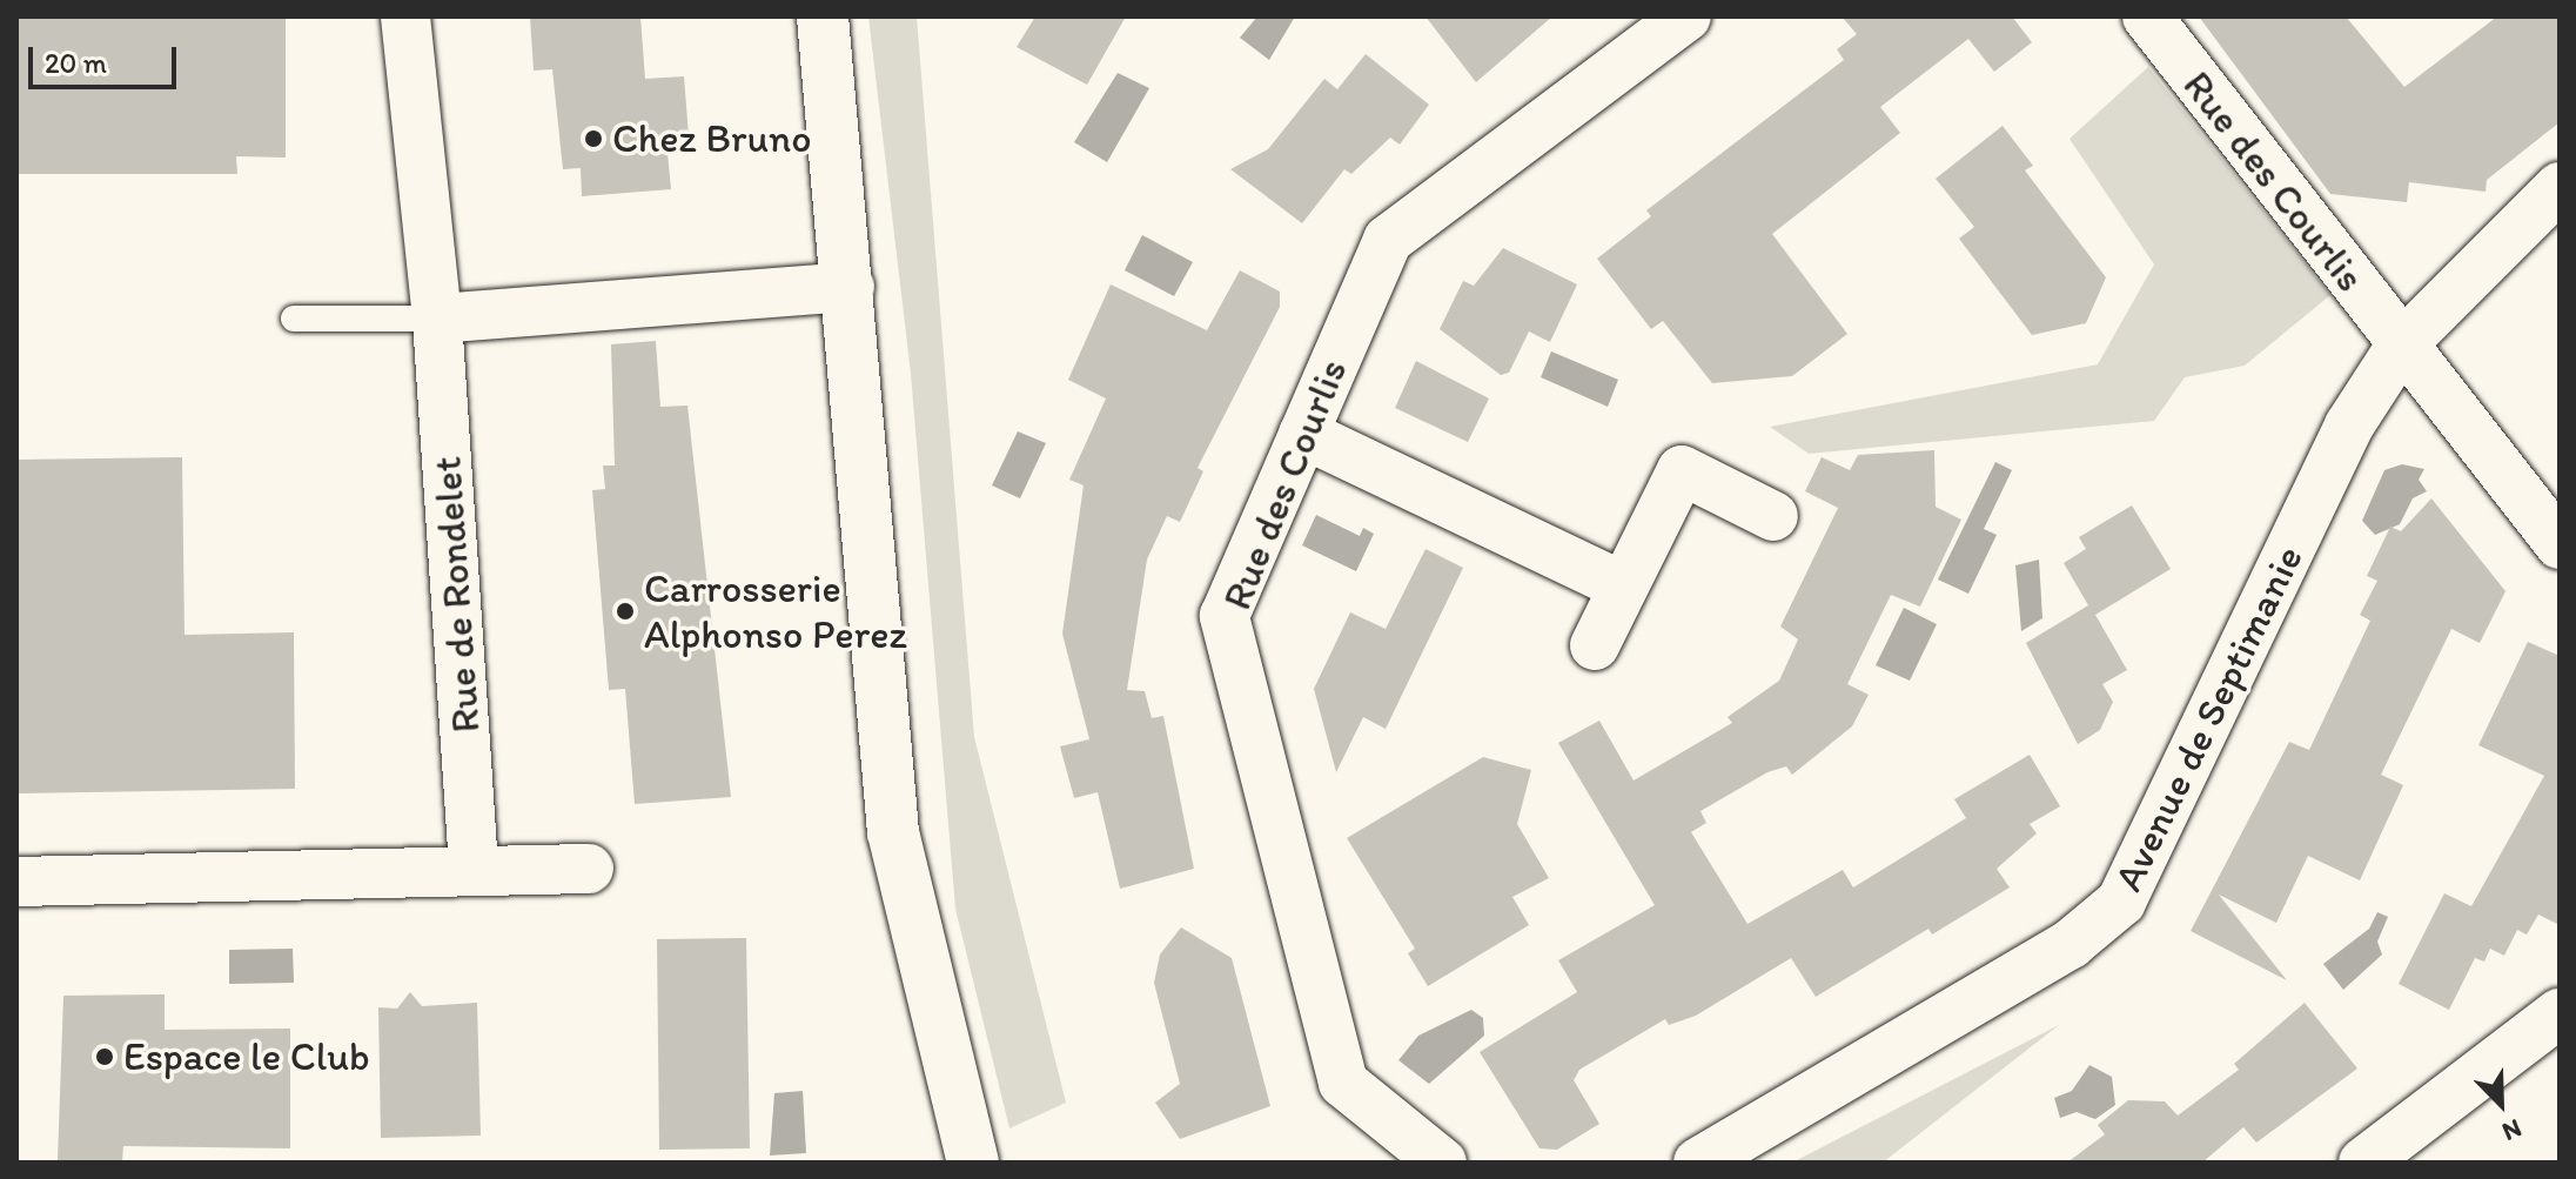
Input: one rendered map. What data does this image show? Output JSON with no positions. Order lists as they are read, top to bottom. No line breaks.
{"streets":{"street":["Rue des Courlis","Rue de Rondelet","Avenue de Septimanie"]},"crossings":[["Rue des Courlis","Avenue de Septimanie"]],"places":["Chez Bruno","Carrosserie Alphonso Perez","Espace le Club"],"scale_bar":"20 m","north":"bottom right"}
